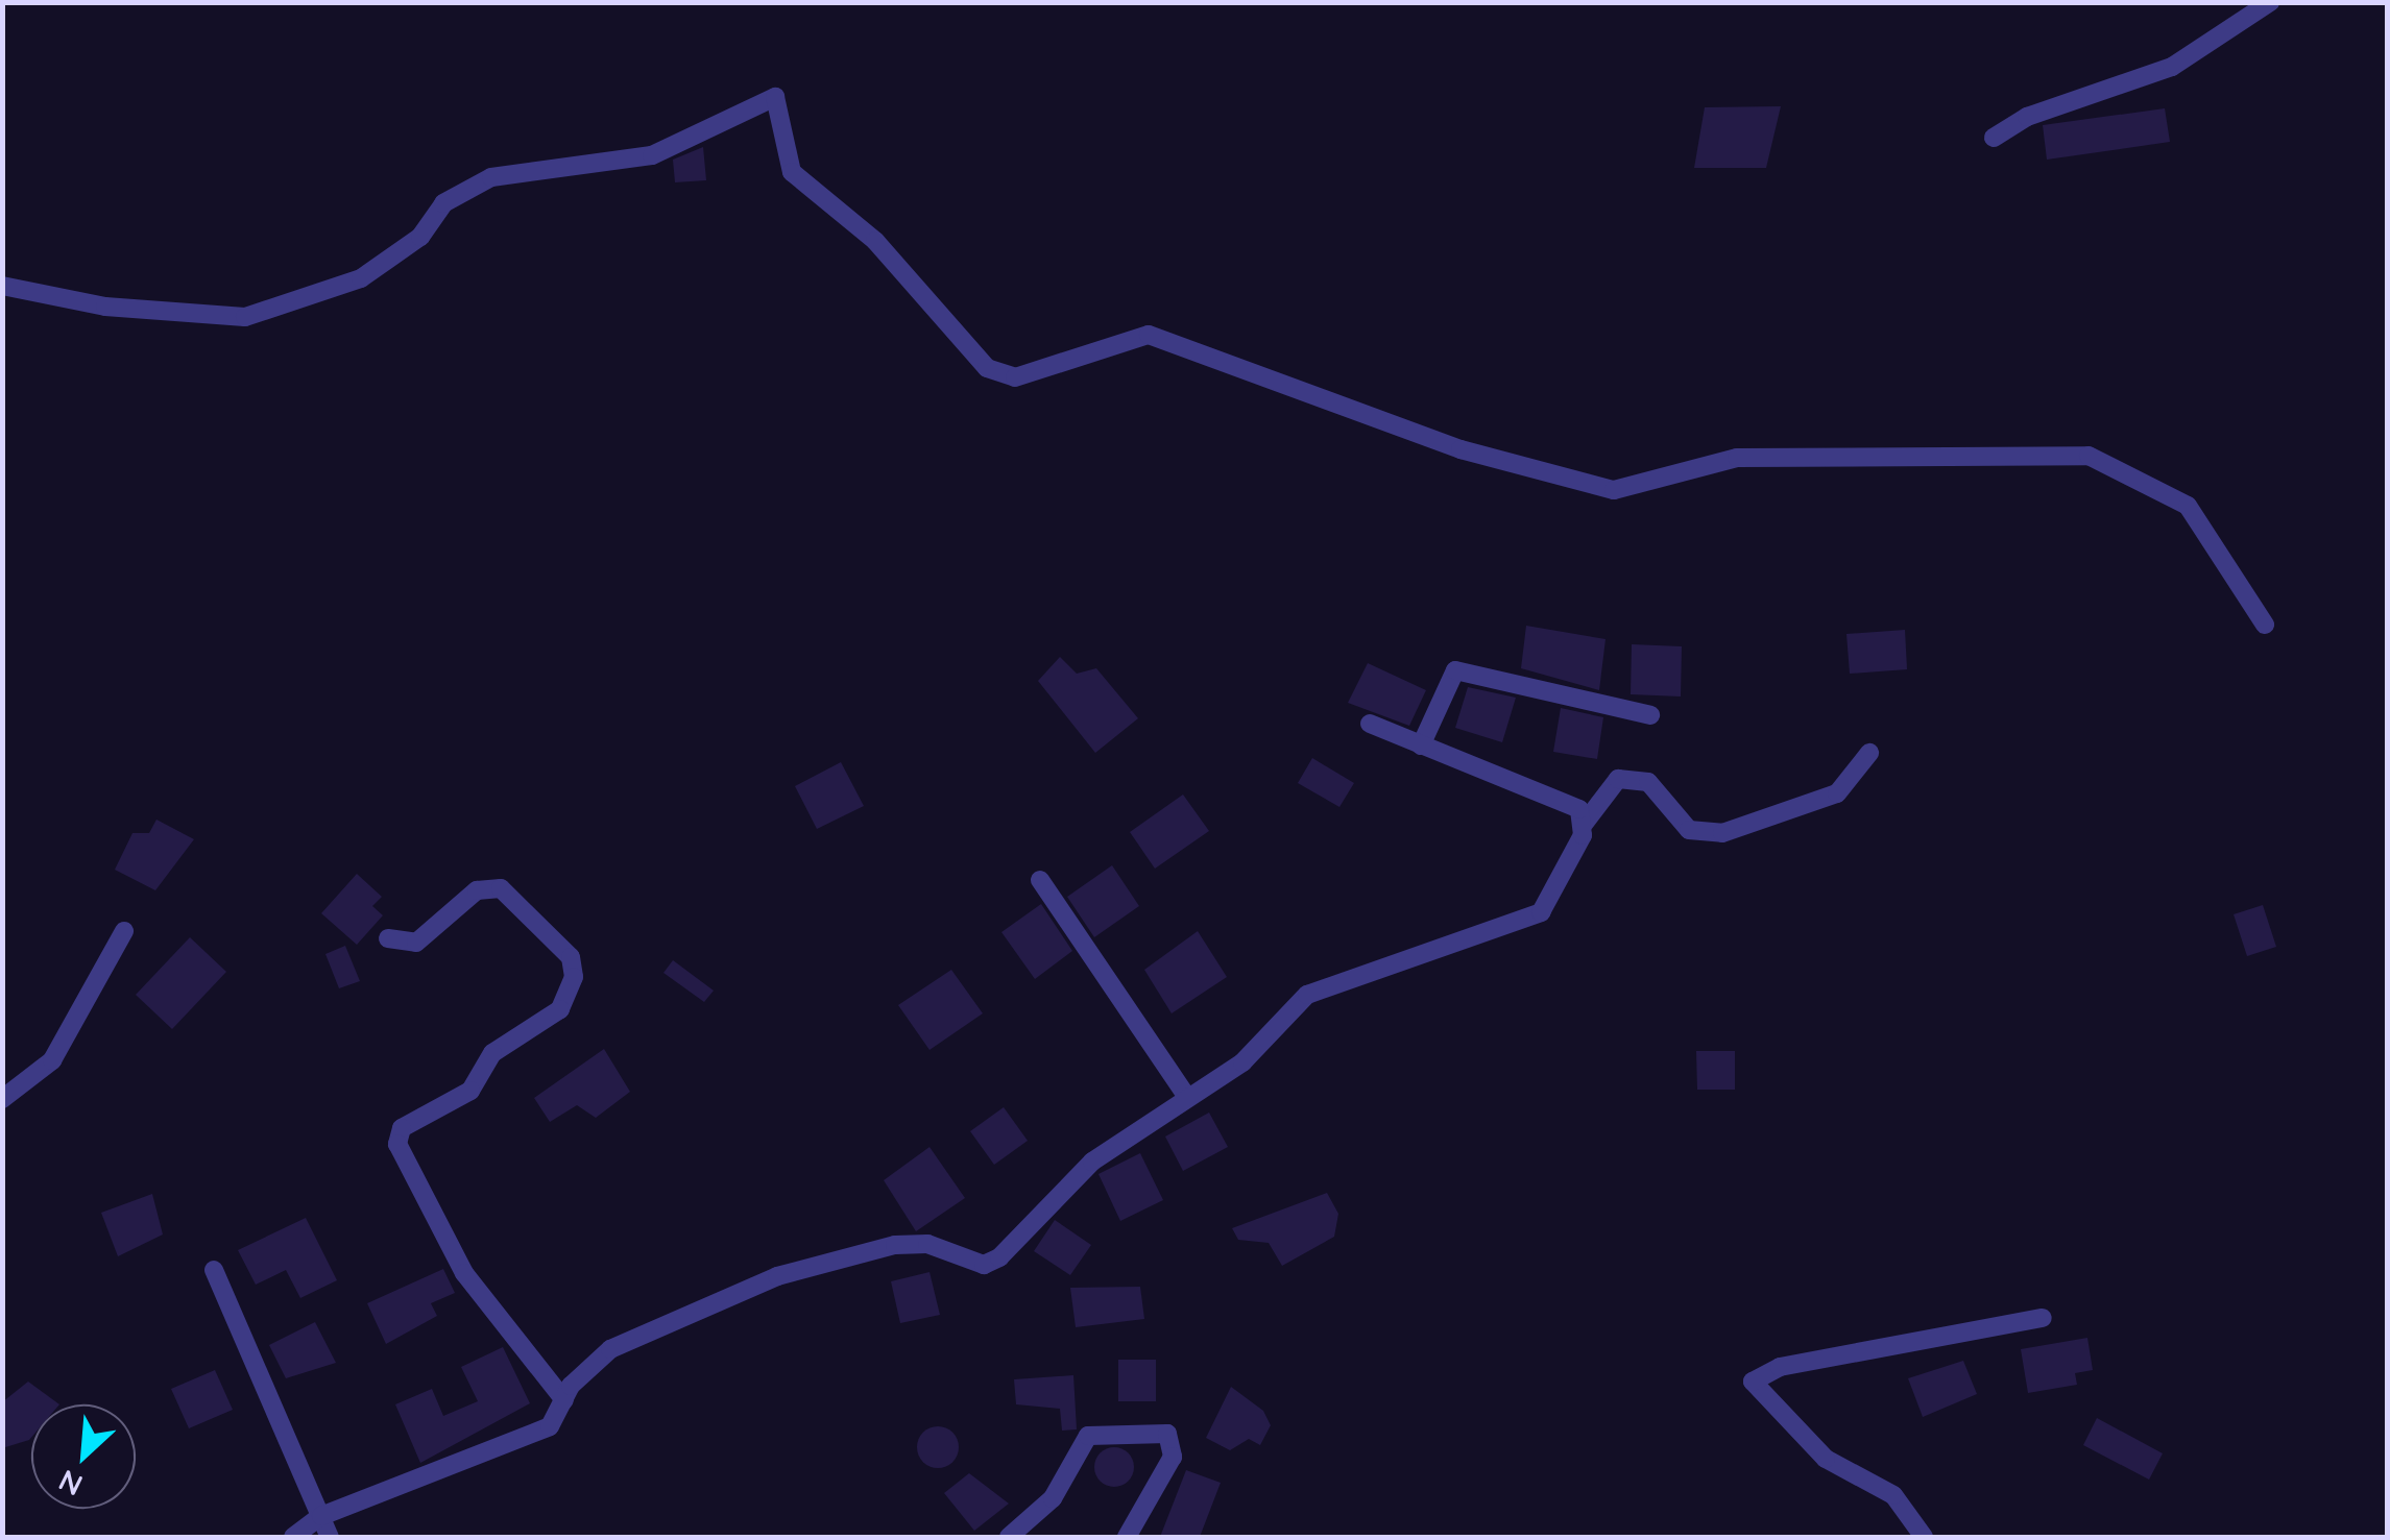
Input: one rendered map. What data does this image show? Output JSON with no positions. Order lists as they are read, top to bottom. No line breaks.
{"north":"bottom left"}
